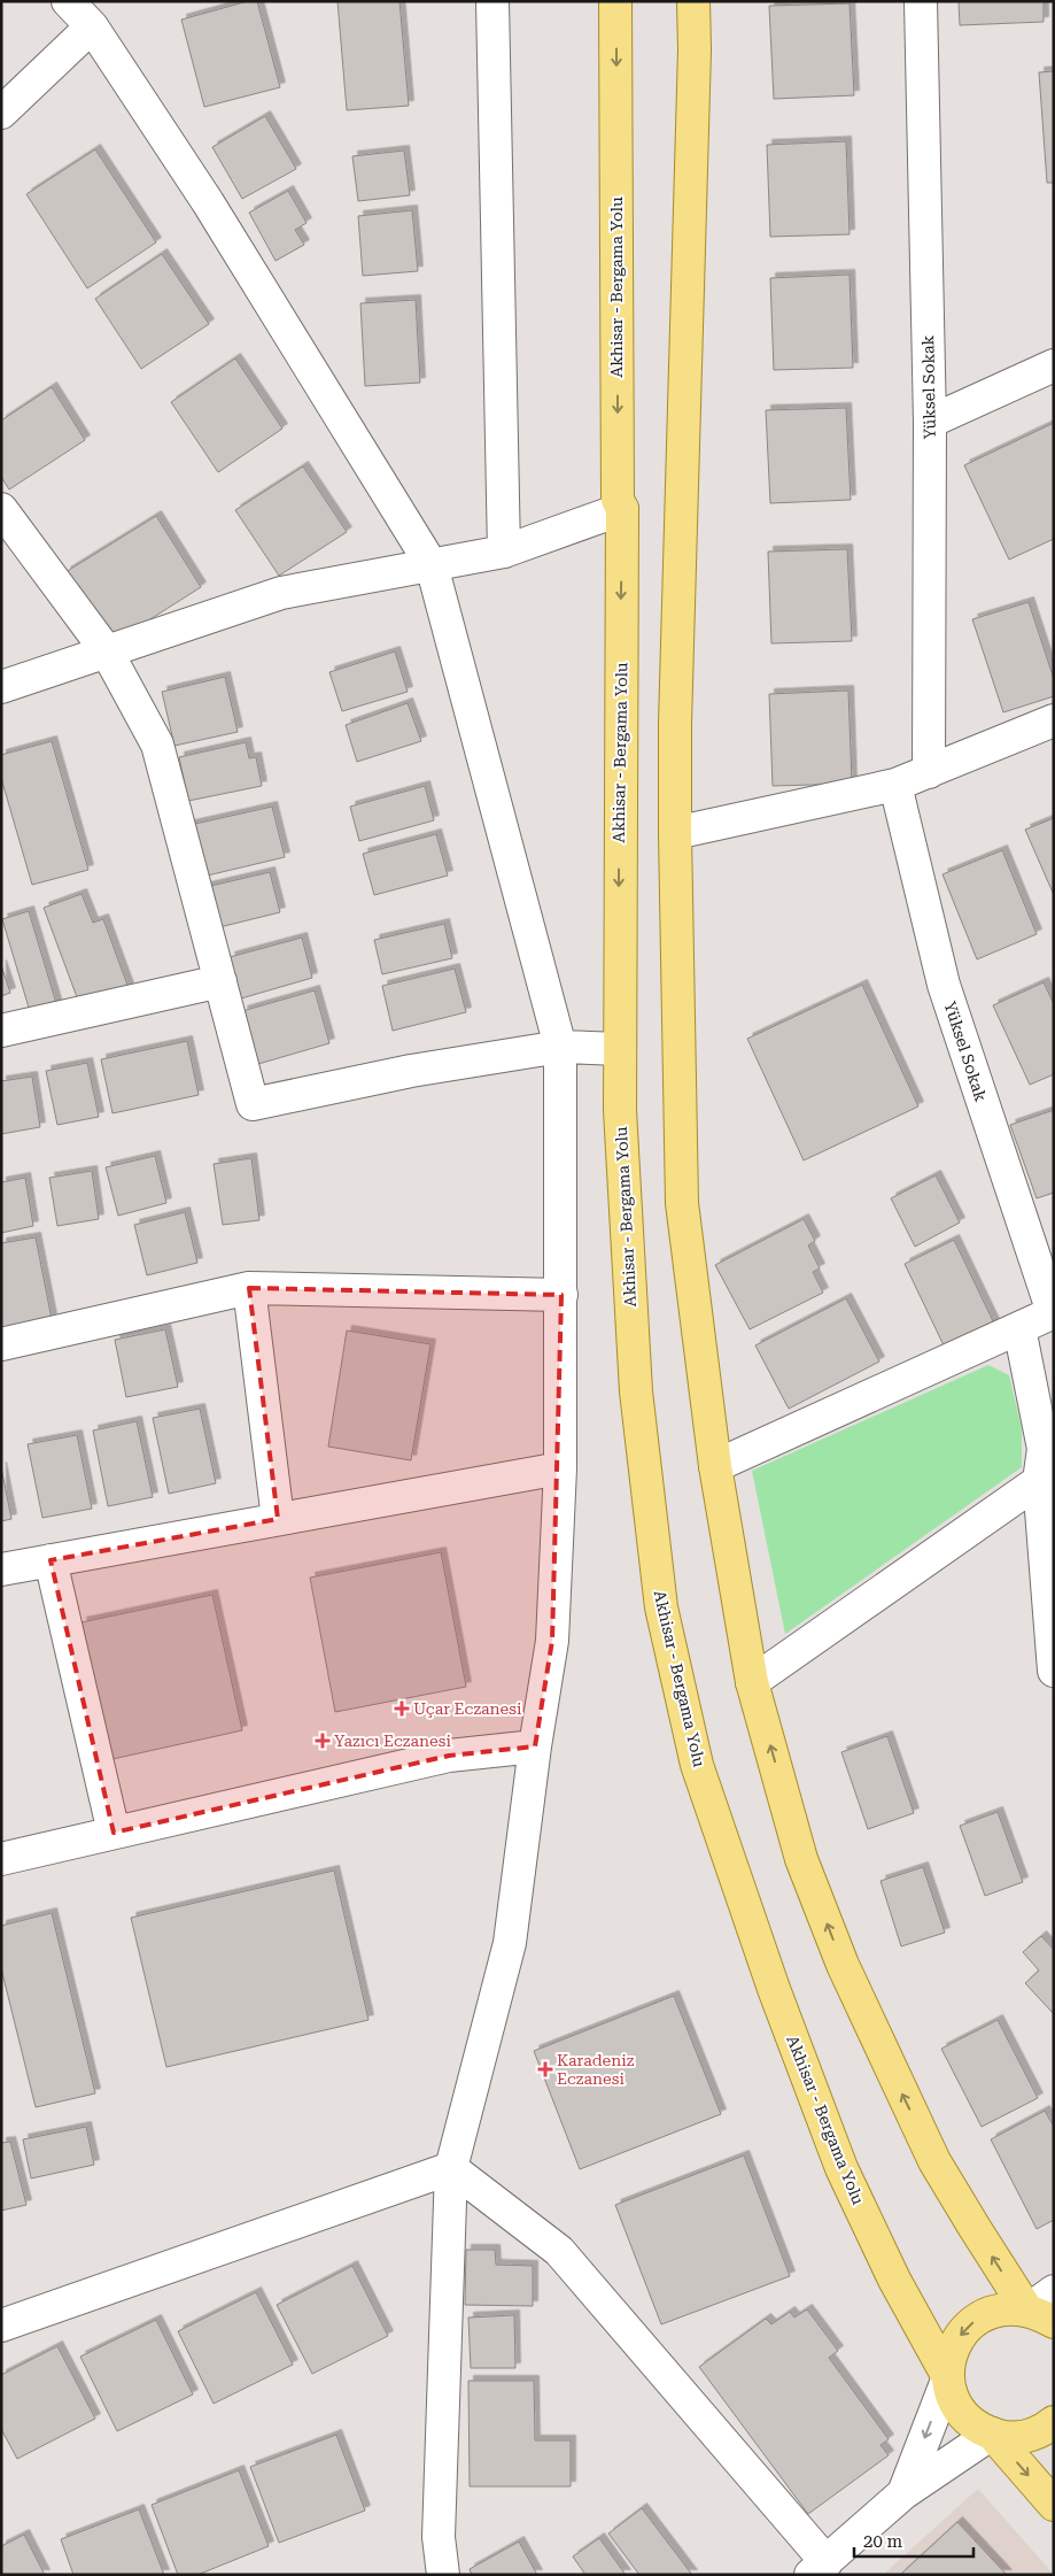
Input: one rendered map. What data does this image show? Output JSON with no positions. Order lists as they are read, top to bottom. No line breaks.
{"streets":{"main road":["Akhisar - Bergama Yolu"],"street":["Yüksel Sokak"]},"places":{"health":["Uçar Eczanesi","Yazıcı Eczanesi","Karadeniz Eczanesi"]},"scale_bar":"20 m"}
